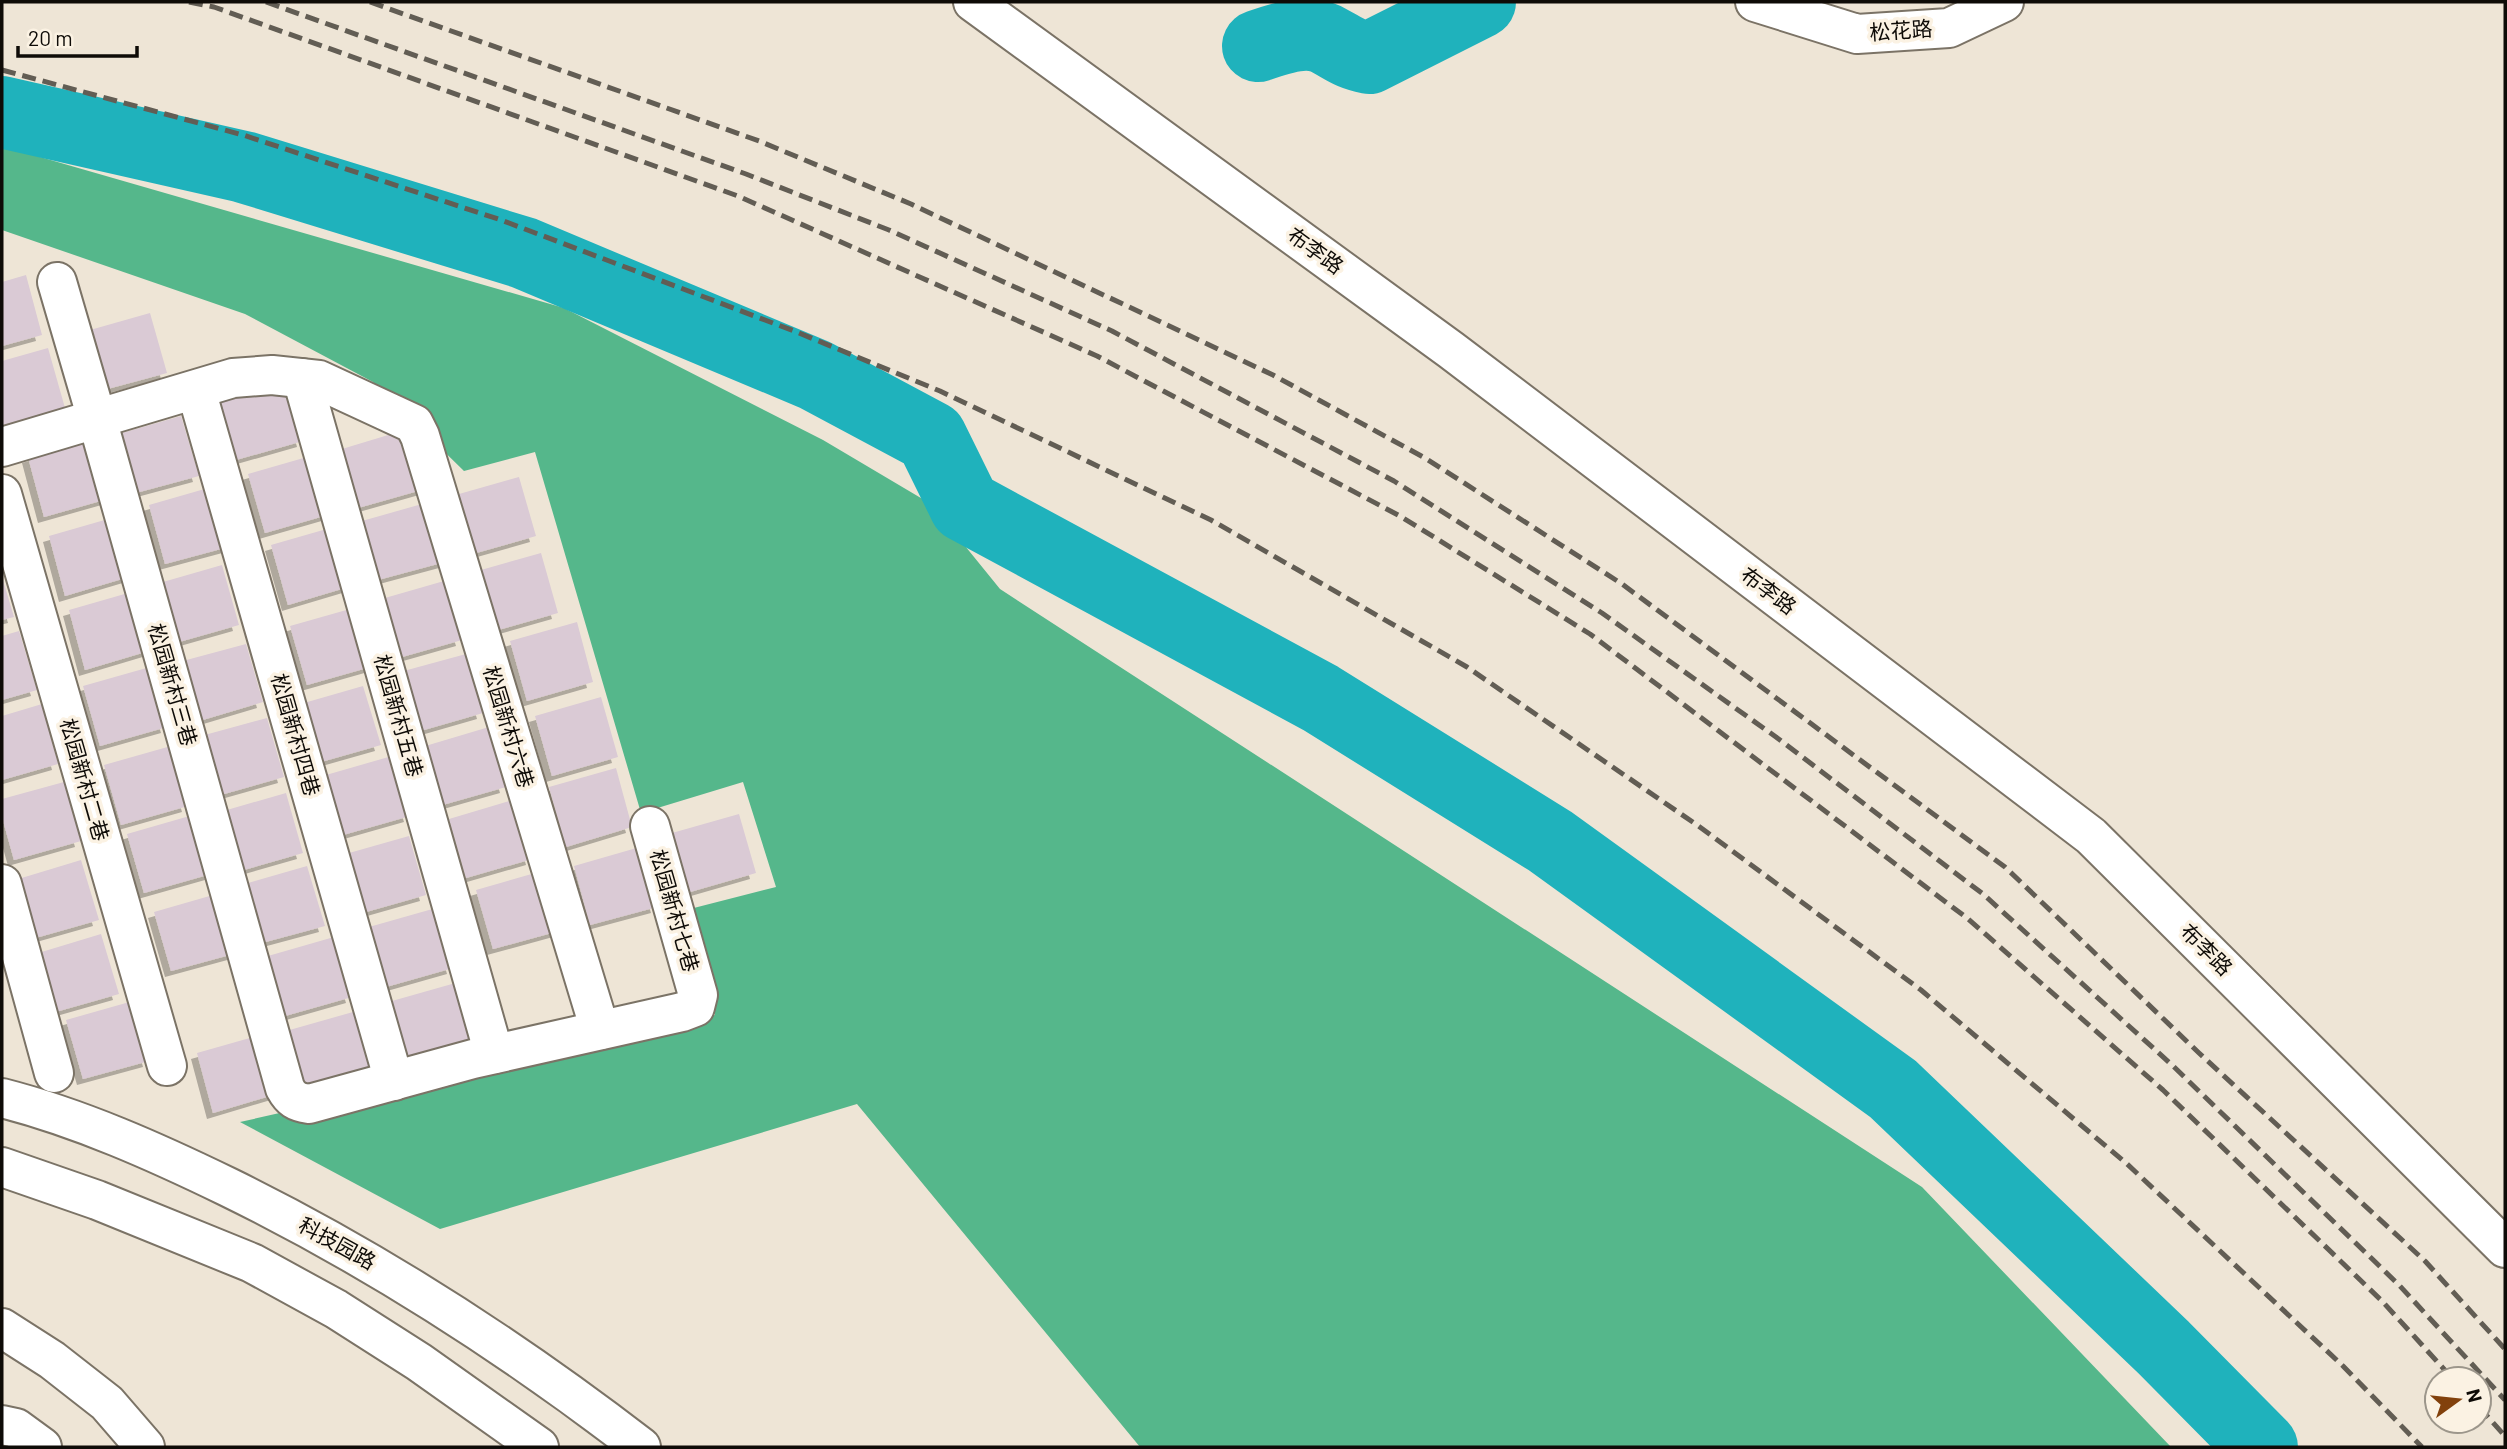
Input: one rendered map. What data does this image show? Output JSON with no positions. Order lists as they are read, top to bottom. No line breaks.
{"streets":{"main road":["松花路","布李路","松园新村三巷","松园新村五巷","松园新村六巷","松园新村四巷","松园新村二巷","松园新村七巷","科技园路"]},"crossings":[["松园新村三巷","松园新村四巷"],["松园新村五巷","松园新村六巷"],["松园新村六巷","松园新村七巷"]],"scale_bar":"20 m","north":"right"}
